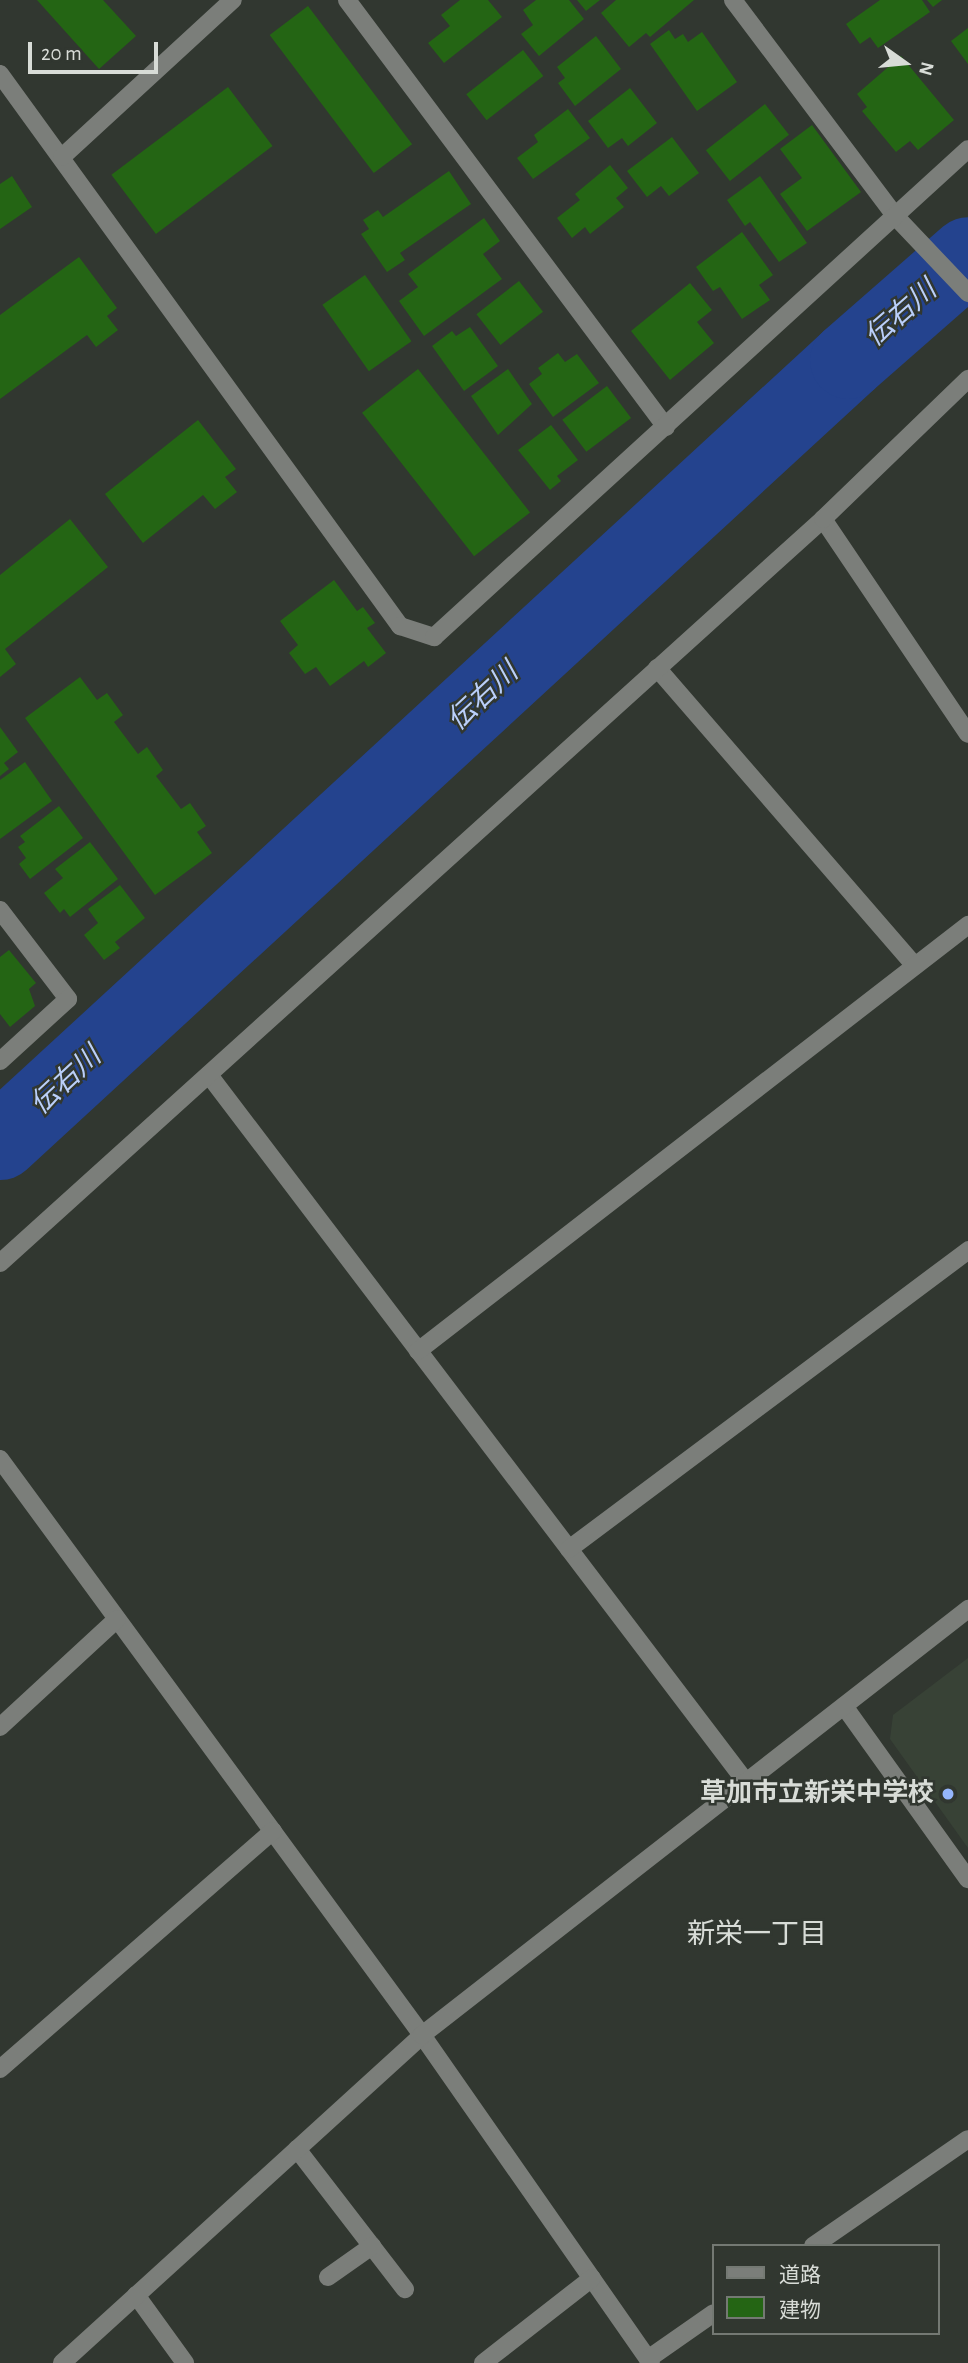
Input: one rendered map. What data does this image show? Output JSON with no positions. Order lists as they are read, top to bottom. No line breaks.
{"districts":["新栄一丁目"],"water":["伝右川"],"places":["草加市立新栄中学校"],"legend":["道路","建物"],"scale_bar":"20 m","north":"right"}
